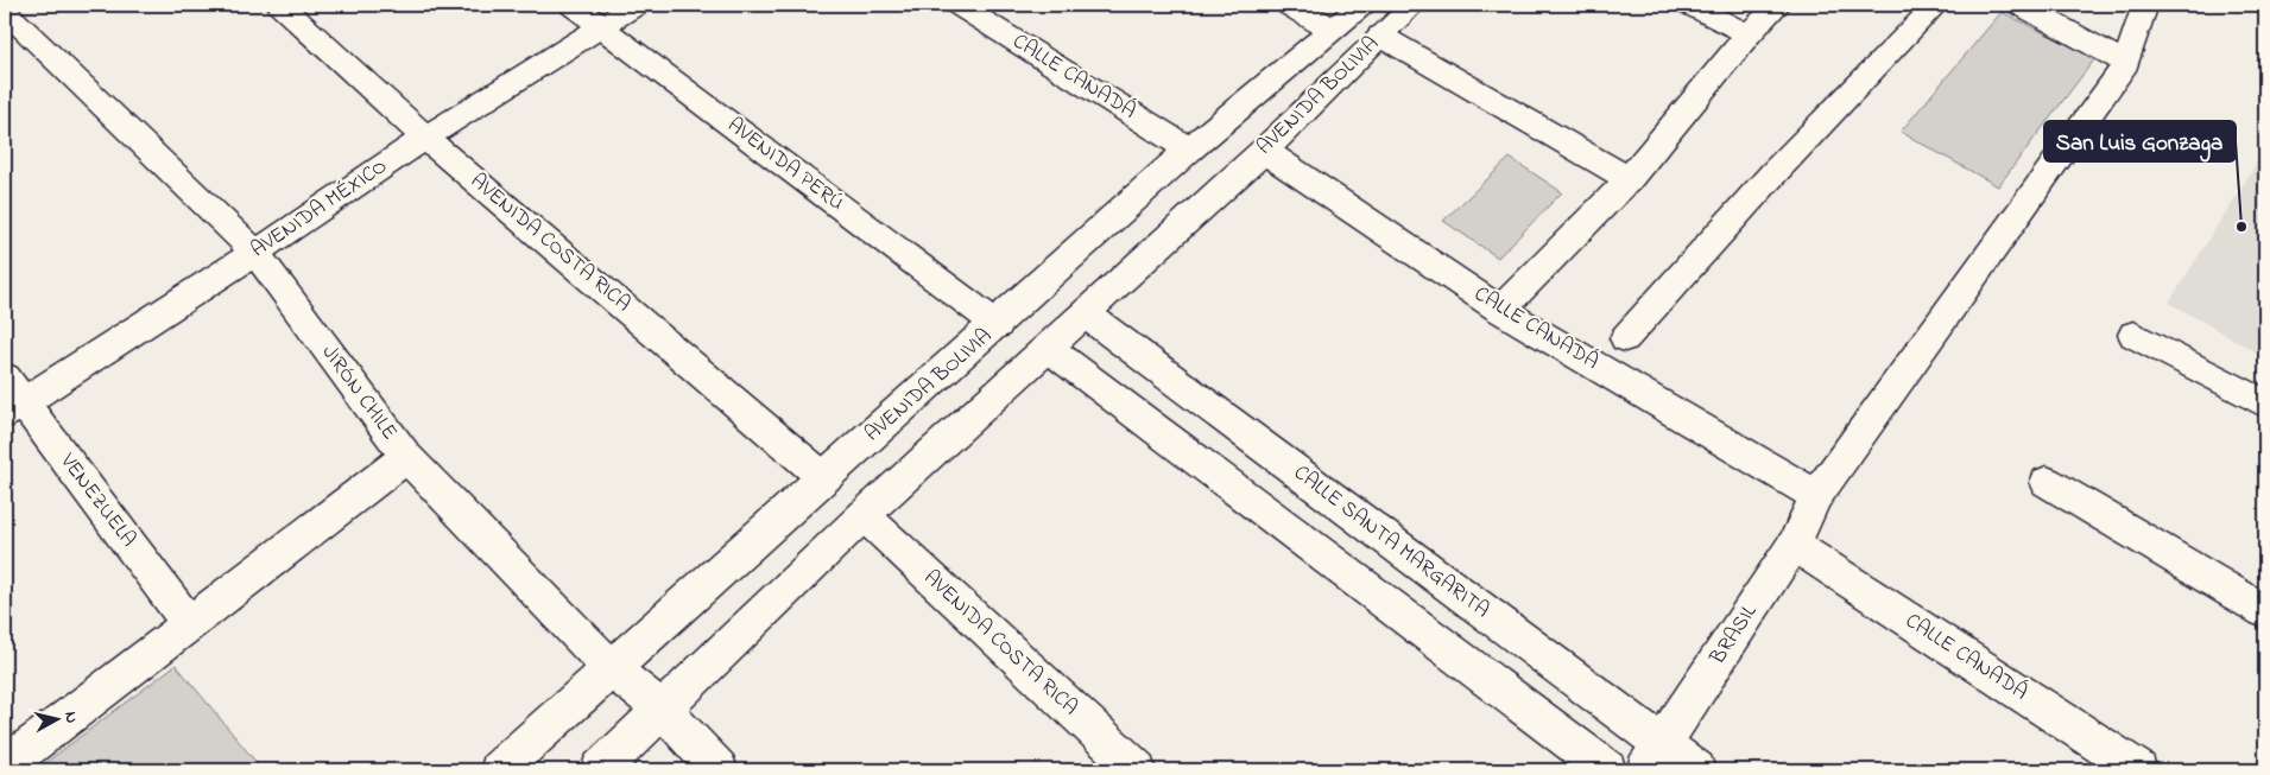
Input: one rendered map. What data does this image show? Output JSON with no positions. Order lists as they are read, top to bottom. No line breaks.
{"streets":{"street":["CALLE CANADÁ","AVENIDA BOLIVIA","AVENIDA PERÚ","AVENIDA MÉXICO","AVENIDA COSTA RICA","JIRÓN CHILE","VENEZUELA","CALLE SANTA MARGARITA","BRASIL"]},"crossings":[["CALLE CANADÁ","AVENIDA BOLIVIA"],["CALLE CANADÁ","BRASIL"],["AVENIDA BOLIVIA","AVENIDA PERÚ"],["AVENIDA BOLIVIA","AVENIDA COSTA RICA"],["AVENIDA BOLIVIA","JIRÓN CHILE"],["AVENIDA BOLIVIA","CALLE SANTA MARGARITA"],["AVENIDA PERÚ","AVENIDA MÉXICO"],["AVENIDA MÉXICO","AVENIDA COSTA RICA"],["AVENIDA MÉXICO","JIRÓN CHILE"],["AVENIDA MÉXICO","VENEZUELA"],["CALLE SANTA MARGARITA","BRASIL"]],"places":["San Luis Gonzaga"],"north":"right"}
